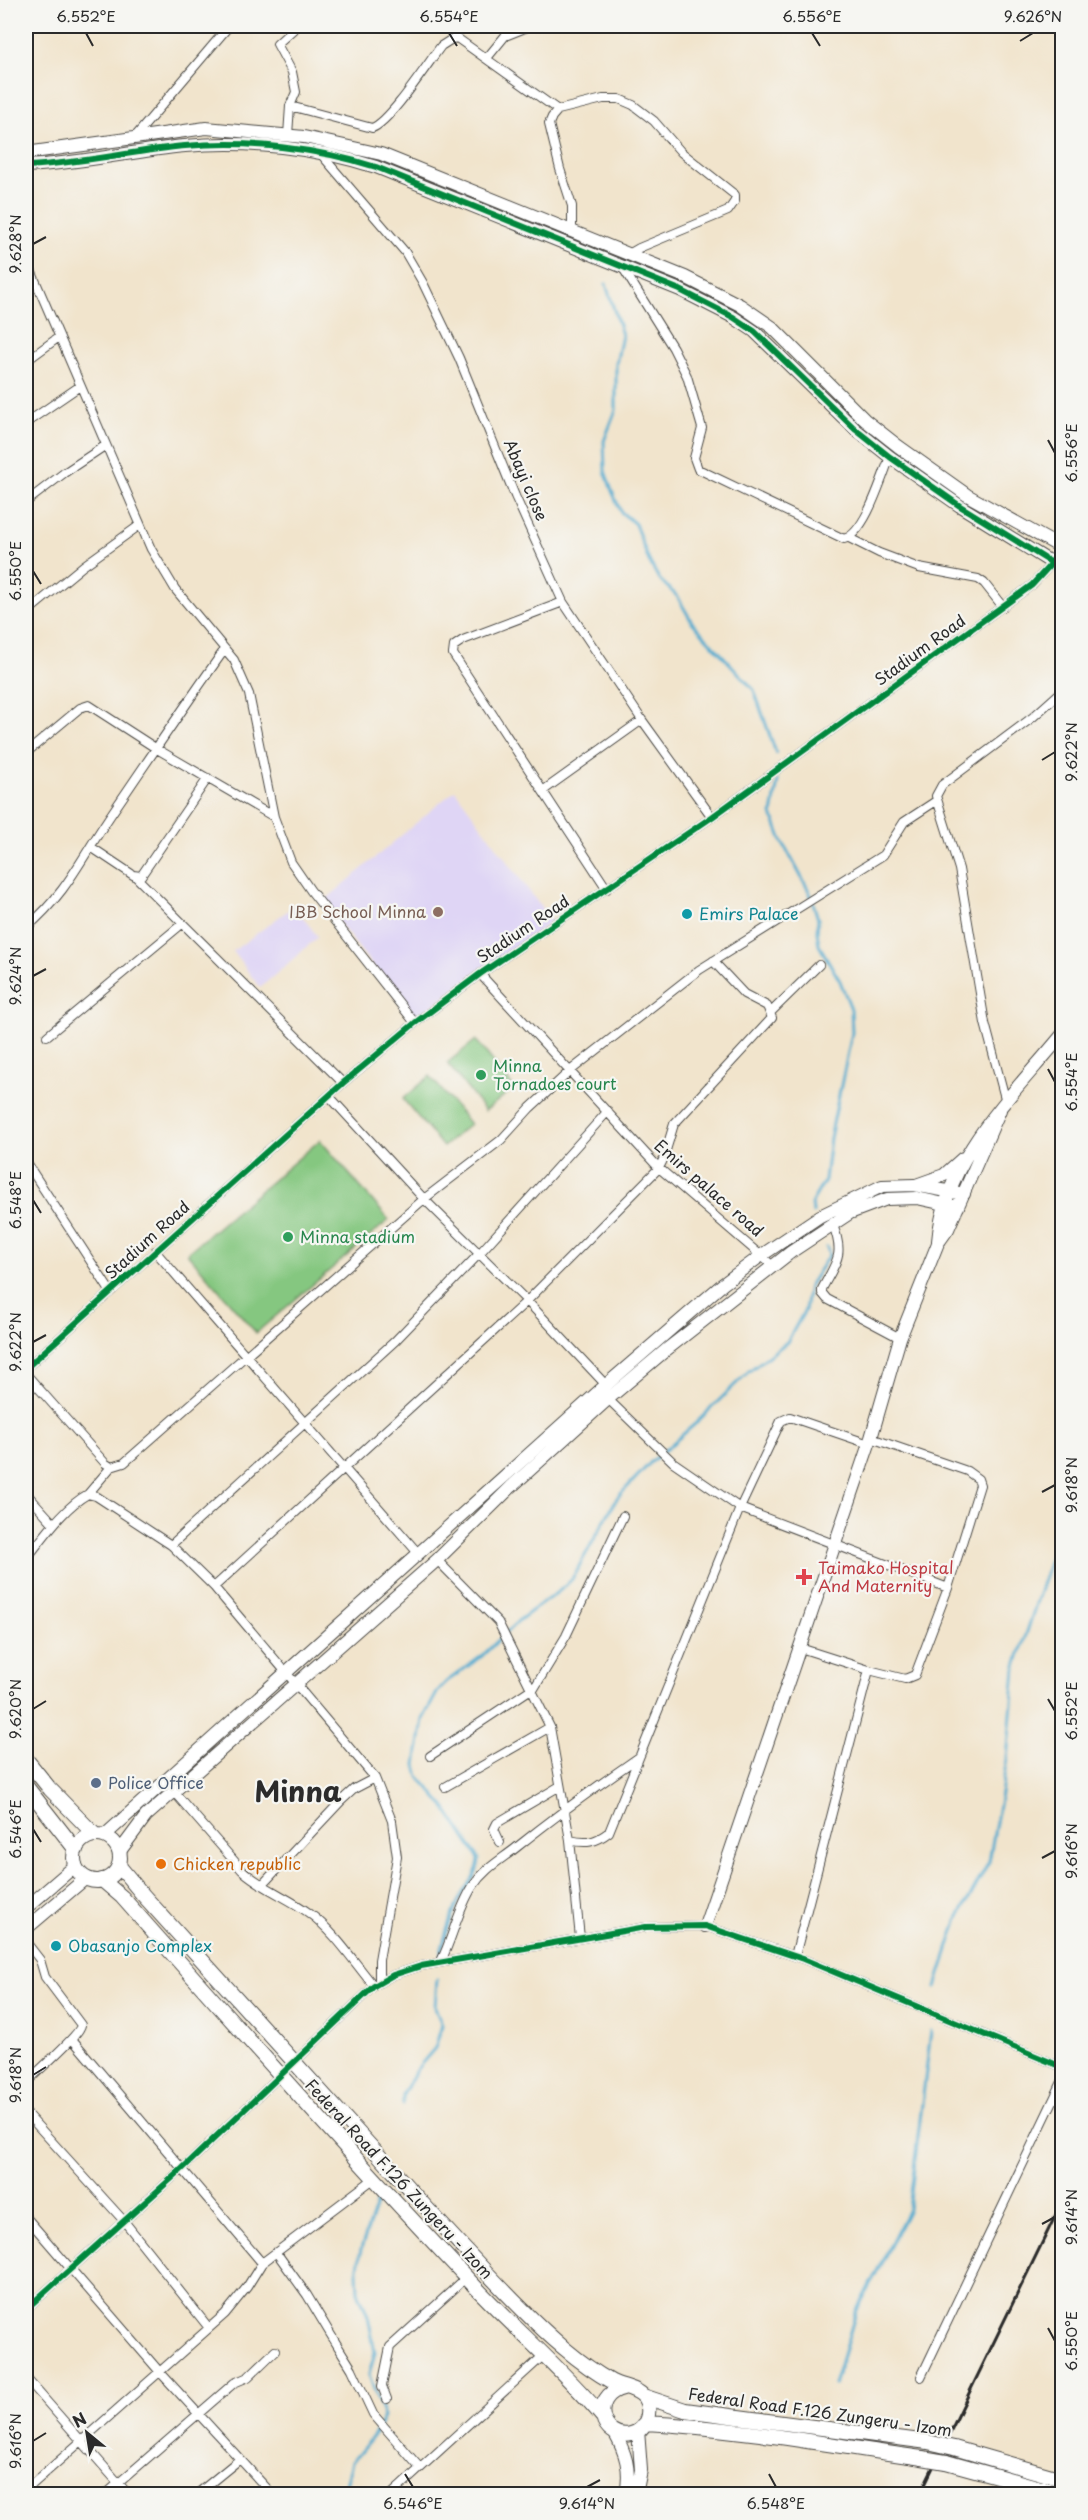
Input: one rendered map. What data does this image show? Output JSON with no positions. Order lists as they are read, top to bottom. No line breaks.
{"streets":{"main road":["Federal Road F.126 Zungeru - Izom"],"street":["Abayi close","Stadium Road","Emirs palace road"]},"crossings":[["Abayi close","Stadium Road"],["Stadium Road","Emirs palace road"]],"districts":["Minna"],"places":{"other":["IBB School Minna","Emirs Palace","Minna Tornadoes court","Minna stadium","Police Office","Chicken republic","Obasanjo Complex"],"health":["Taimako Hospital And Maternity"]},"north":"top left","coordinates":["6.552°E","6.554°E","6.556°E","9.626°N","9.628°N","6.550°E","9.622°N","9.624°N","6.548°E","9.618°N","9.620°N","6.546°E","9.616°N","9.614°N"]}
